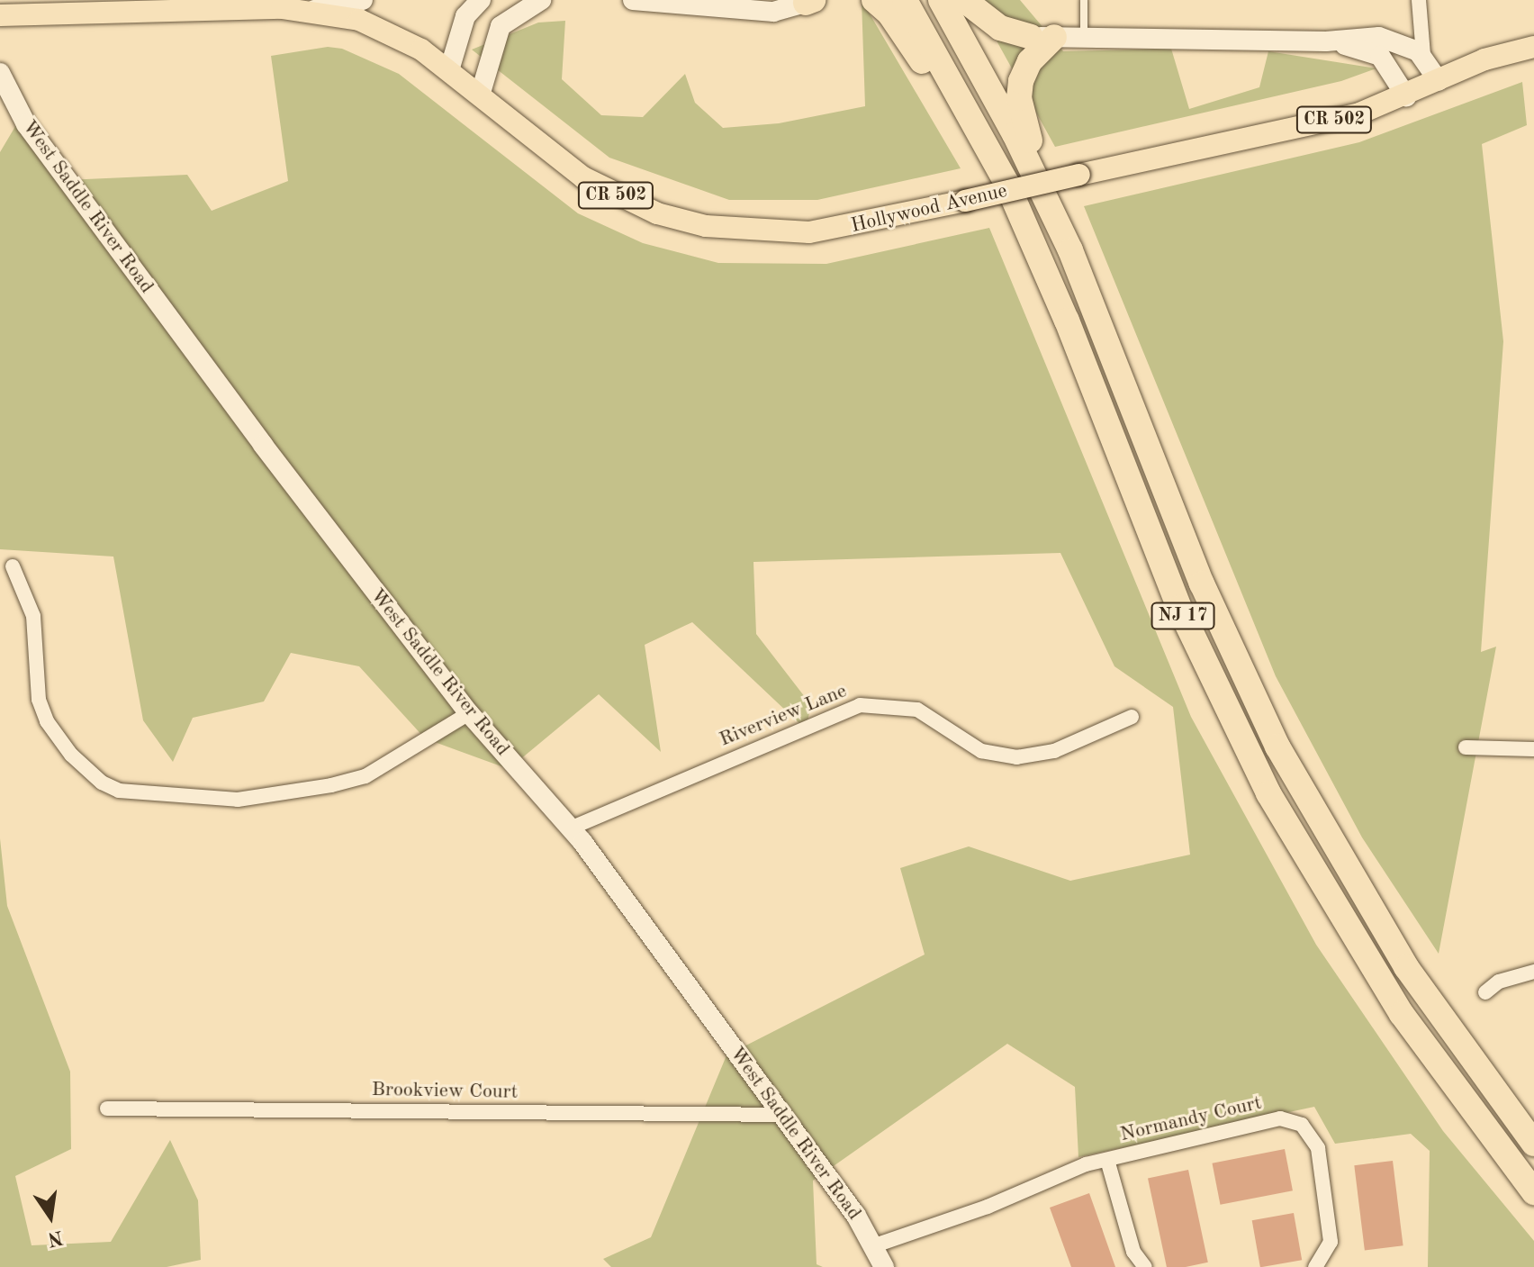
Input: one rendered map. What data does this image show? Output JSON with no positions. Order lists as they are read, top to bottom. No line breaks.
{"streets":{"highway":["NJ 17"],"main road":["CR 502","Hollywood Avenue"],"street":["West Saddle River Road","Riverview Lane","Brookview Court","Normandy Court"]},"crossings":[["West Saddle River Road","Riverview Lane"],["West Saddle River Road","Brookview Court"],["West Saddle River Road","Normandy Court"]],"north":"bottom"}
